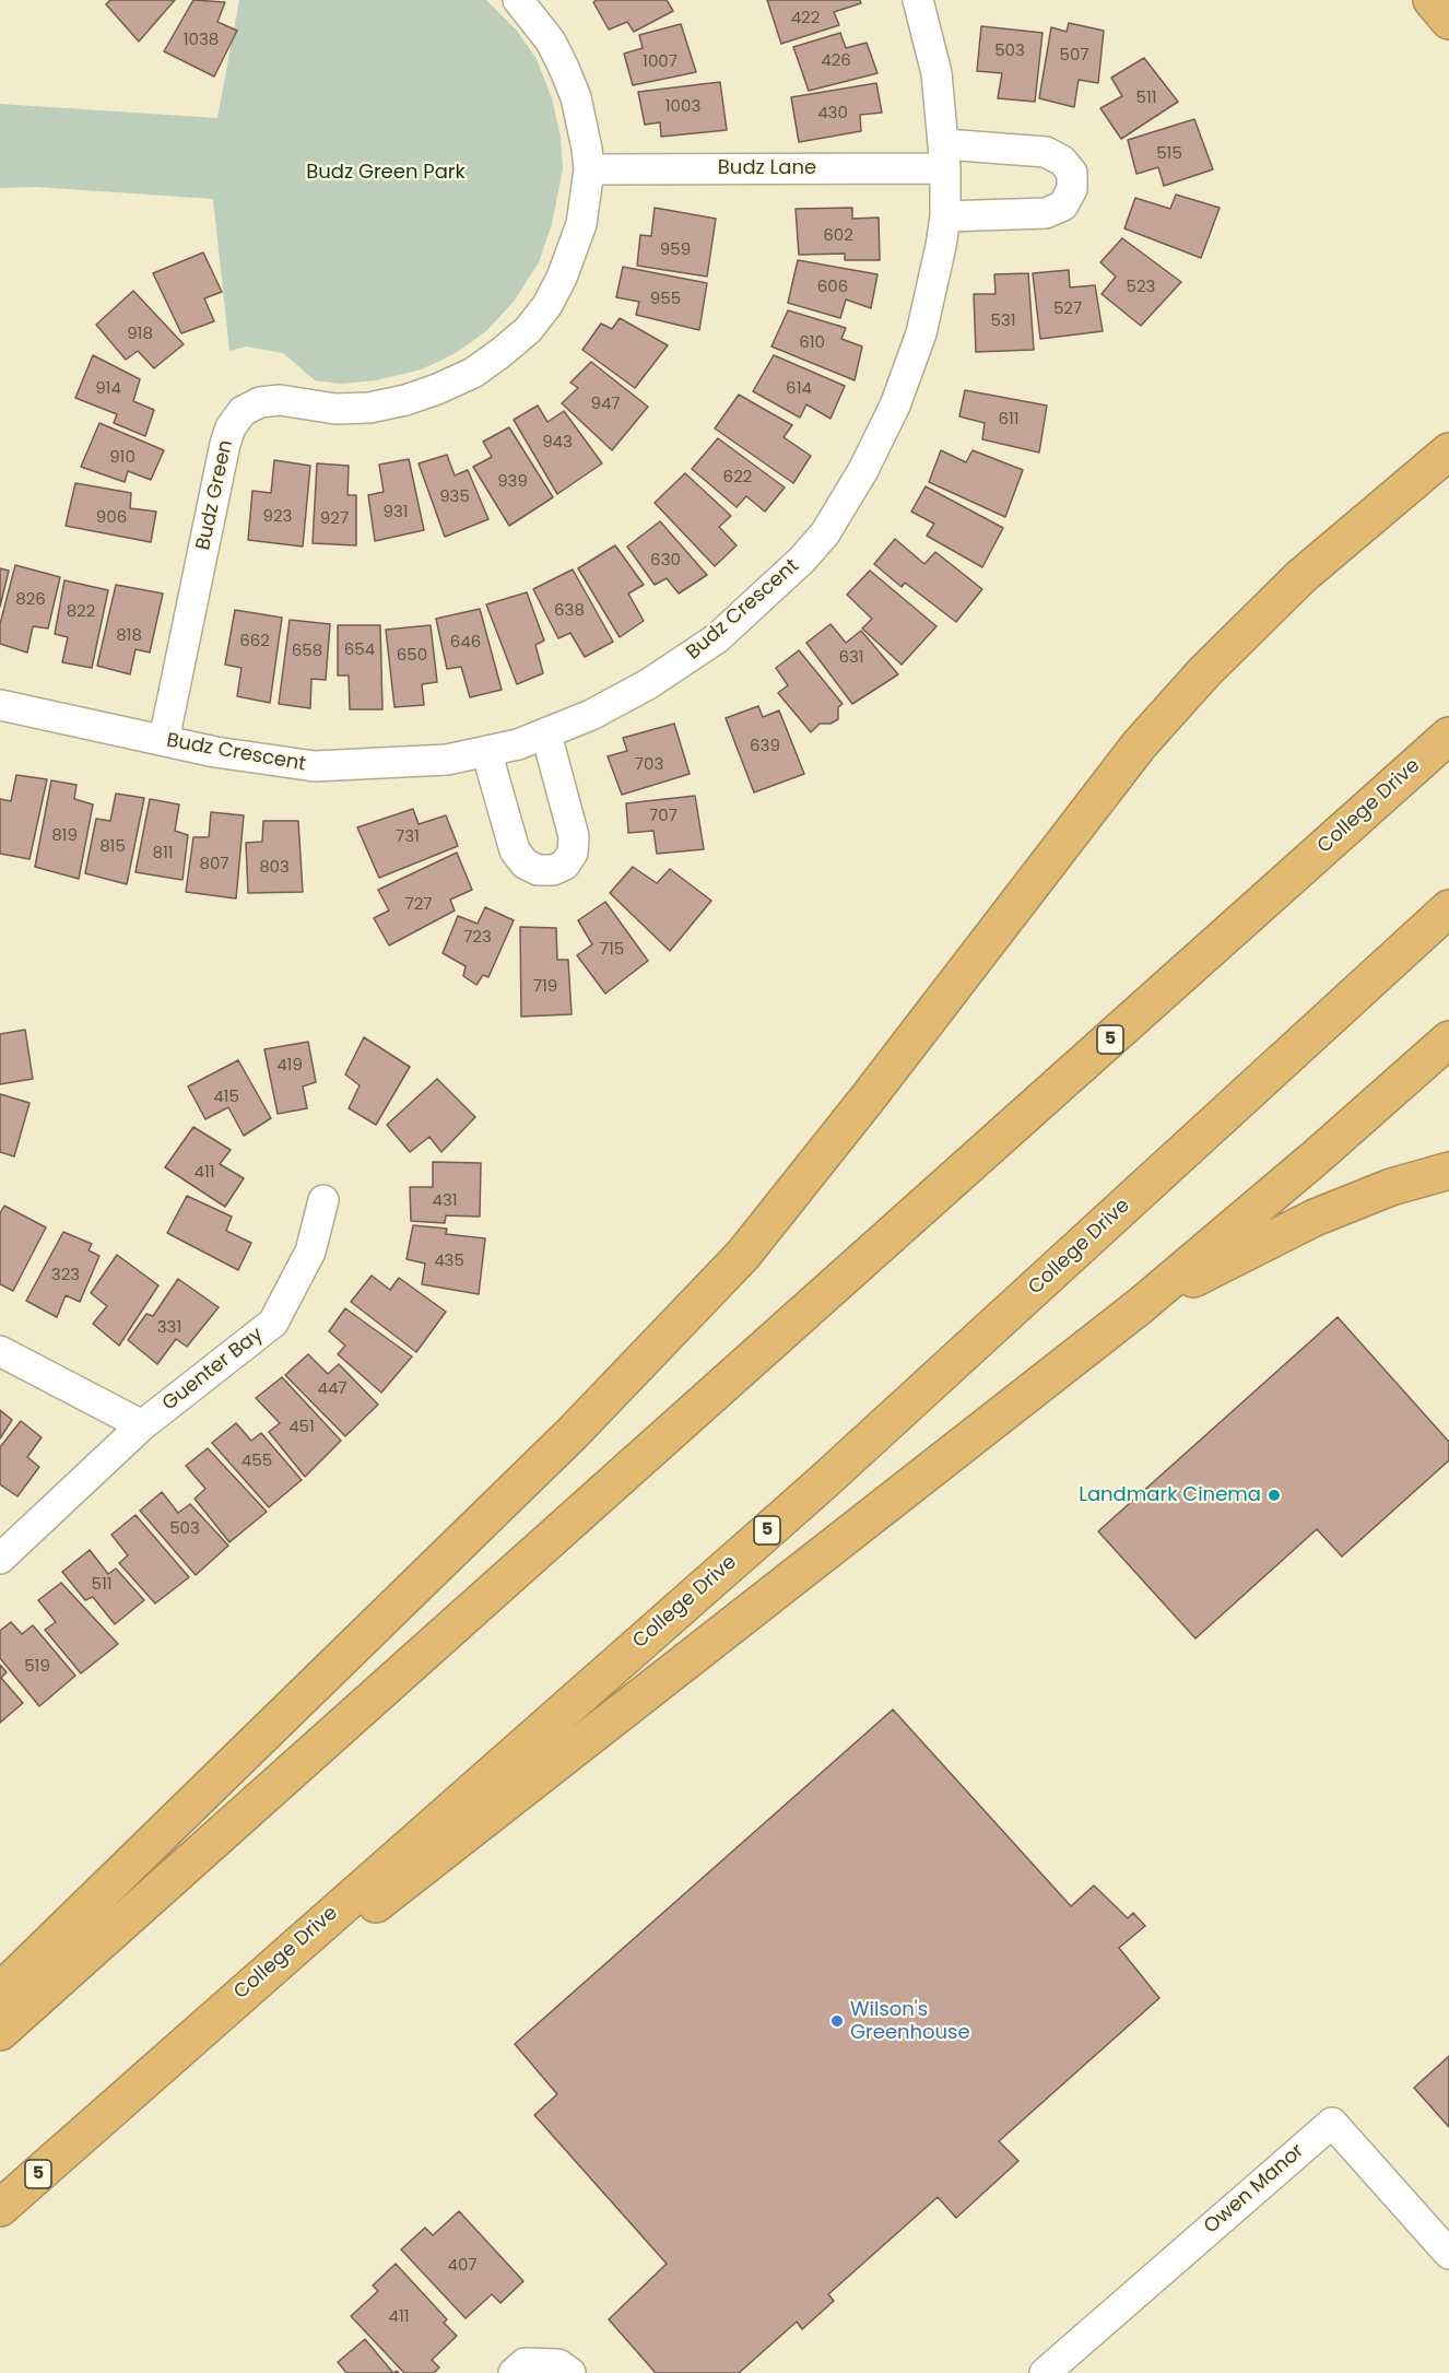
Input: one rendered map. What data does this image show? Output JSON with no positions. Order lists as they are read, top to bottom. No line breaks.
{"streets":{"highway":["College Drive","5"],"street":["Budz Lane","Budz Green","Budz Crescent","Guenter Bay","Owen Manor"]},"crossings":[["Budz Lane","Budz Green"],["Budz Lane","Budz Crescent"],["Budz Green","Budz Crescent"]],"parks":["Budz Green Park"],"places":["Landmark Cinema","Wilson's Greenhouse"],"house_numbers":["422","1038","503","507","426","1007","511","1003","430","515","602","959","606","523","955","527","531","918","610","914","614","947","611","943","910","622","939","935","931","923","906","927","630","826","638","822","818","662","646","654","658","650","631","639","703","707","819","731","815","811","807","803","727","723","715","719","419","415","411","431","435","323","331","447","451","455","503","511","519","407","411"]}
